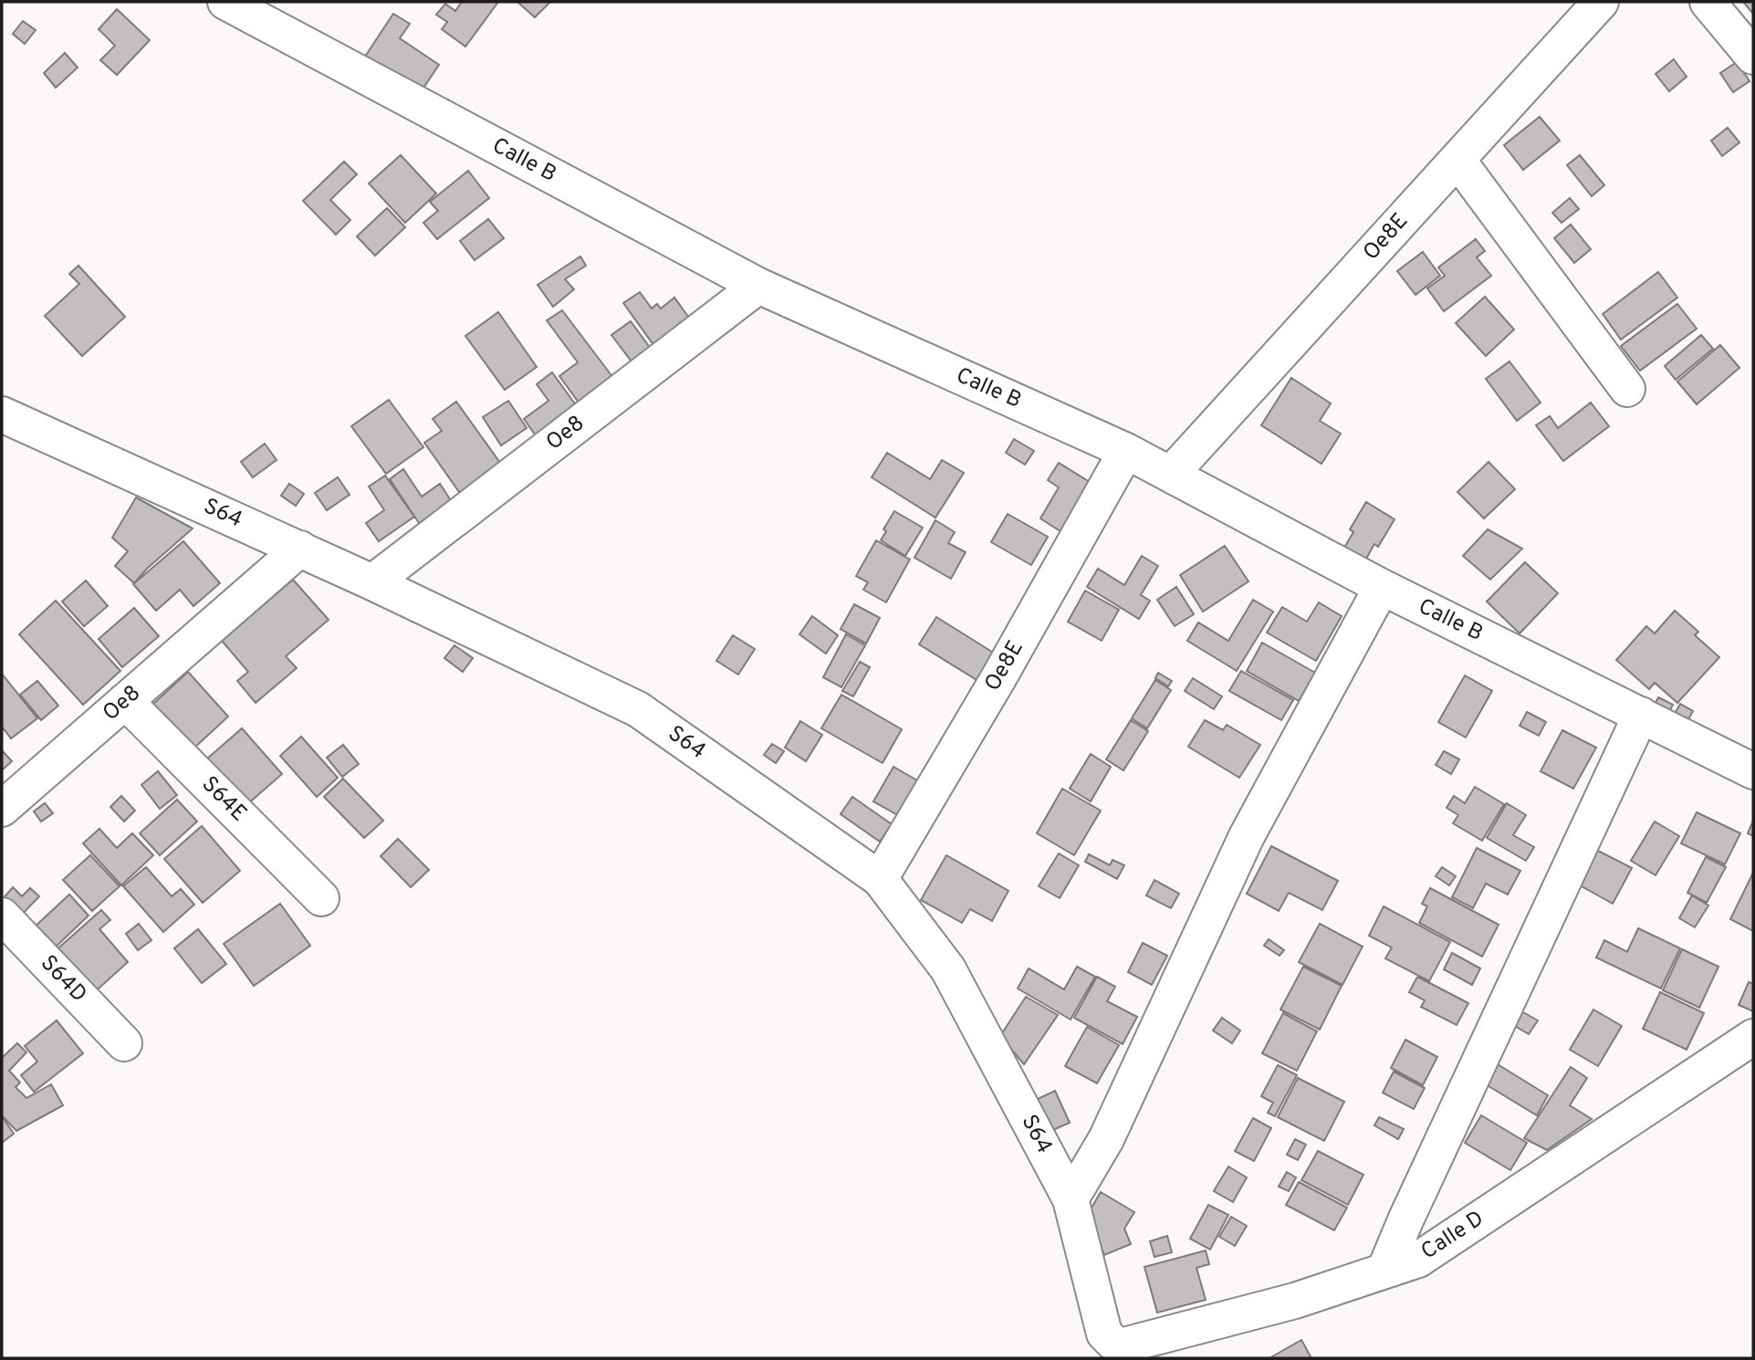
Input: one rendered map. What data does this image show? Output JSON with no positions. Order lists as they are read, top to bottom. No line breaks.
{"streets":{"street":["Calle B","Oe8E","Oe8","S64","S64E","S64D","Calle D"]},"crossings":[["Calle B","Oe8E"],["Calle B","Oe8"],["Oe8E","S64"],["Oe8","S64"],["Oe8","S64E"],["S64","Calle D"]]}
